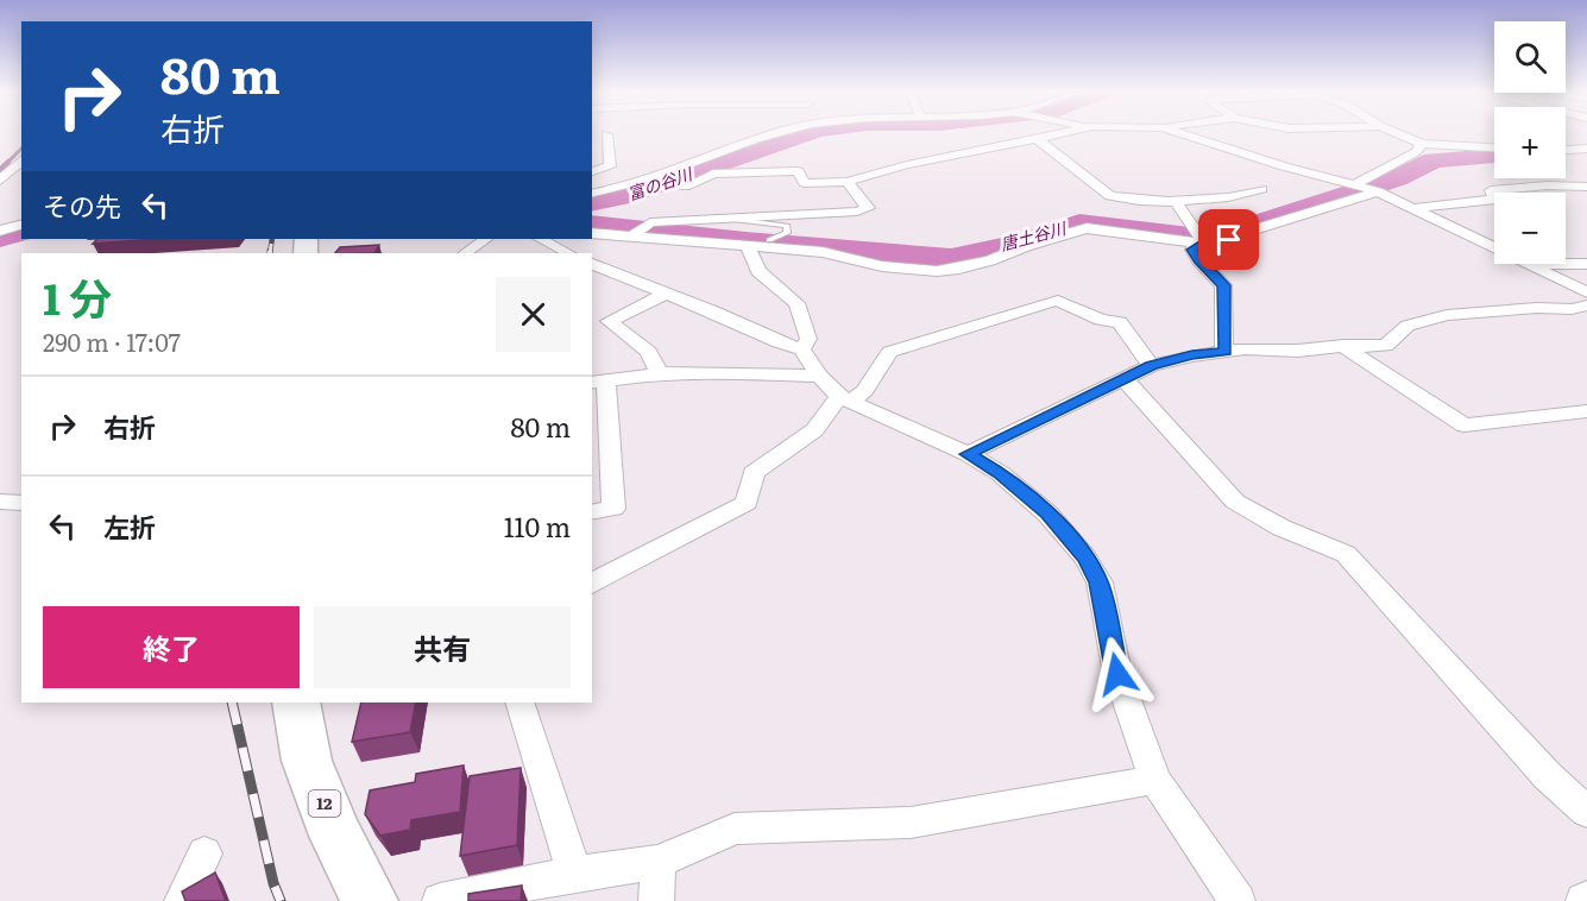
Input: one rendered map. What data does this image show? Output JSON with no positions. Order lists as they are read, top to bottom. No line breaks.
{"streets":{"main road":["12"]},"water":["富の谷川","唐土谷川"],"page":{"map_buttons":["+","−"],"turn":["80 m","右折"],"then":"その先","heading":["1 分","290 m · 17:07"],"list":[{"name":"右折","value":"80 m"},{"name":"左折","value":"110 m"}],"buttons":["終了","共有"]}}
